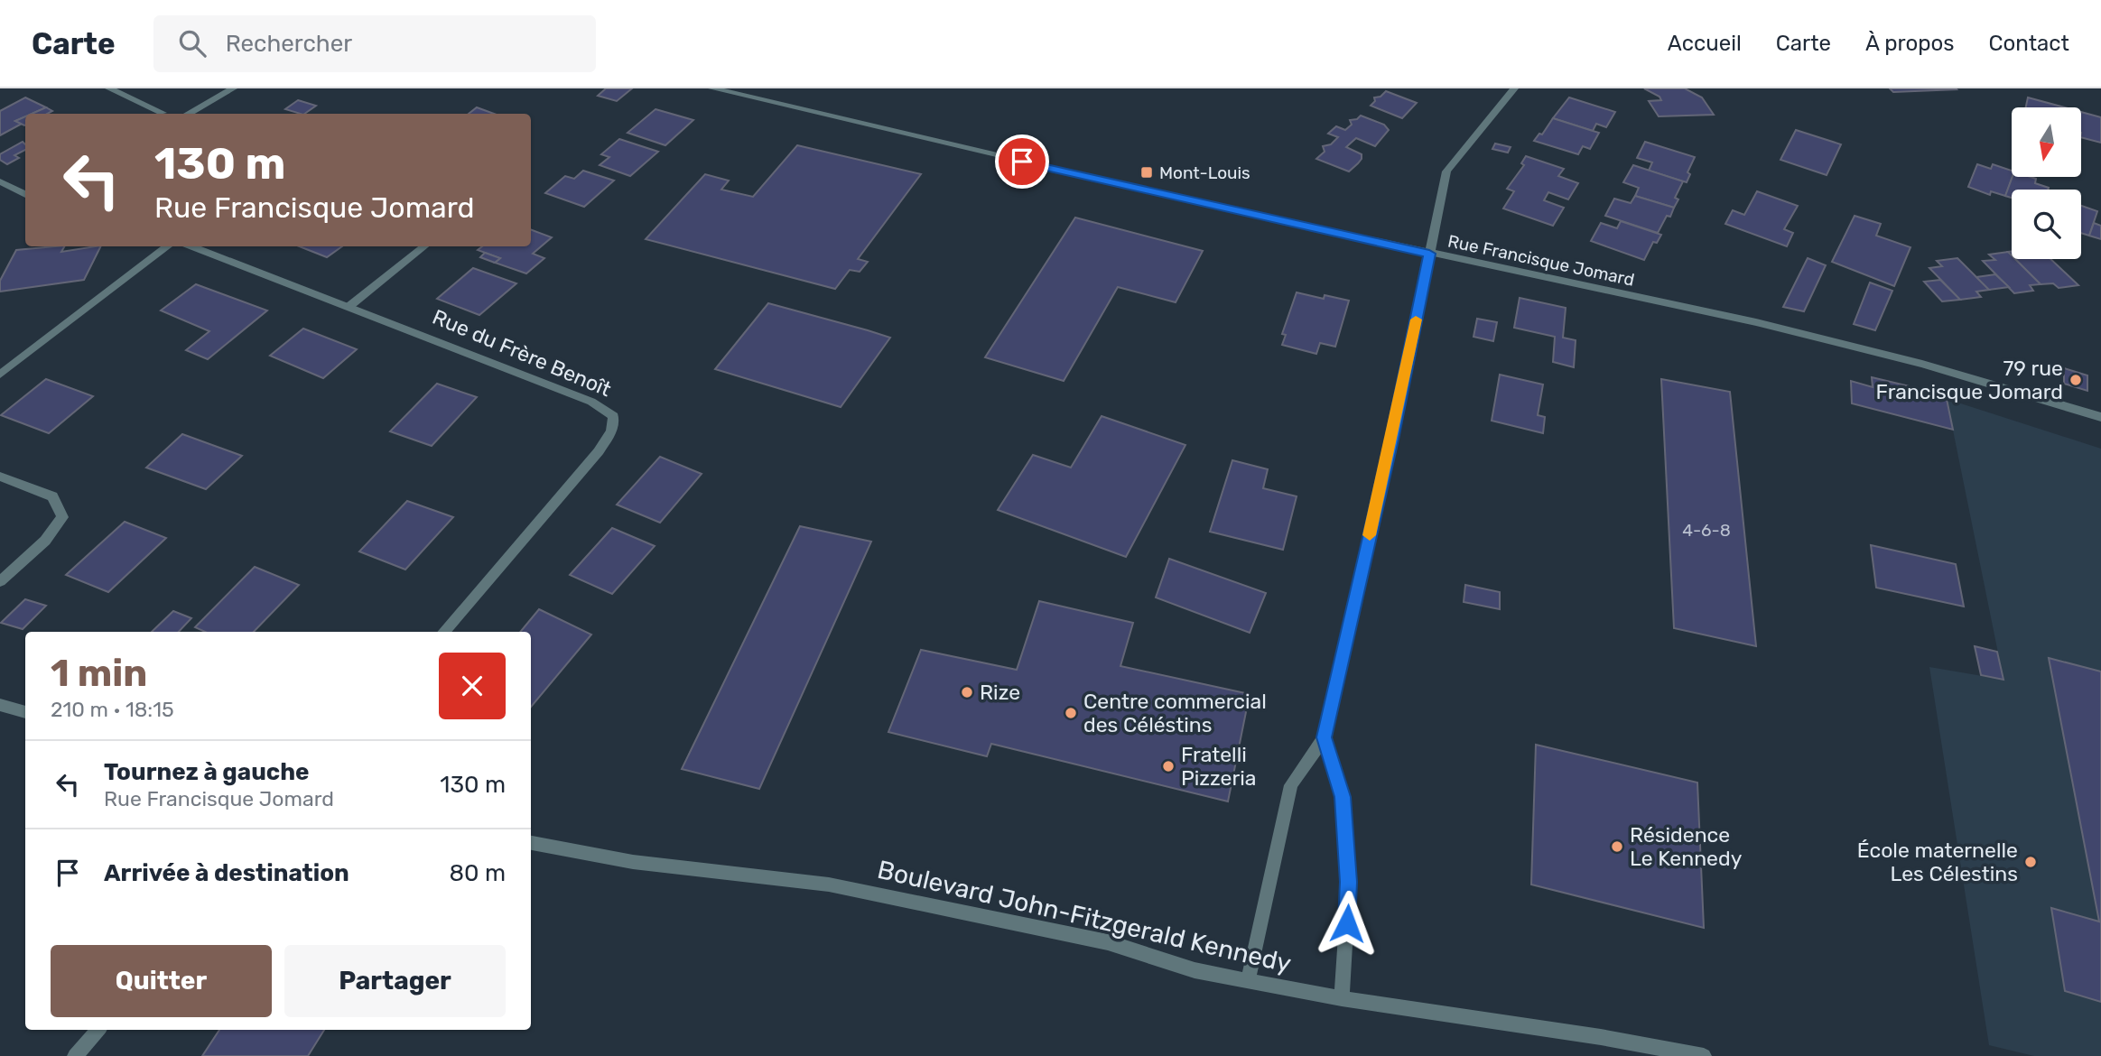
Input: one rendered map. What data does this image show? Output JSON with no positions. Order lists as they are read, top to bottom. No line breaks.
{"streets":{"street":["Rue Francisque Jomard","Rue du Frère Benoît","Boulevard John-Fitzgerald Kennedy"]},"places":{"transit":["Mont-Louis"],"other":["79 rue Francisque Jomard","Rize","Centre commercial des Céléstins","Fratelli Pizzeria","Résidence Le Kennedy","École maternelle Les Célestins"]},"house_numbers":["4-6-8"],"north":"bottom","page":{"header":"Carte","search":"Rechercher","nav":["Accueil","Carte","À propos","Contact"],"turn":["130 m","Rue Francisque Jomard"],"heading":["1 min","210 m · 18:15"],"list":[{"name":"Tournez à gauche","note":"Rue Francisque Jomard","value":"130 m"},{"name":"Arrivée à destination","value":"80 m"}],"buttons":["Quitter","Partager"]}}
